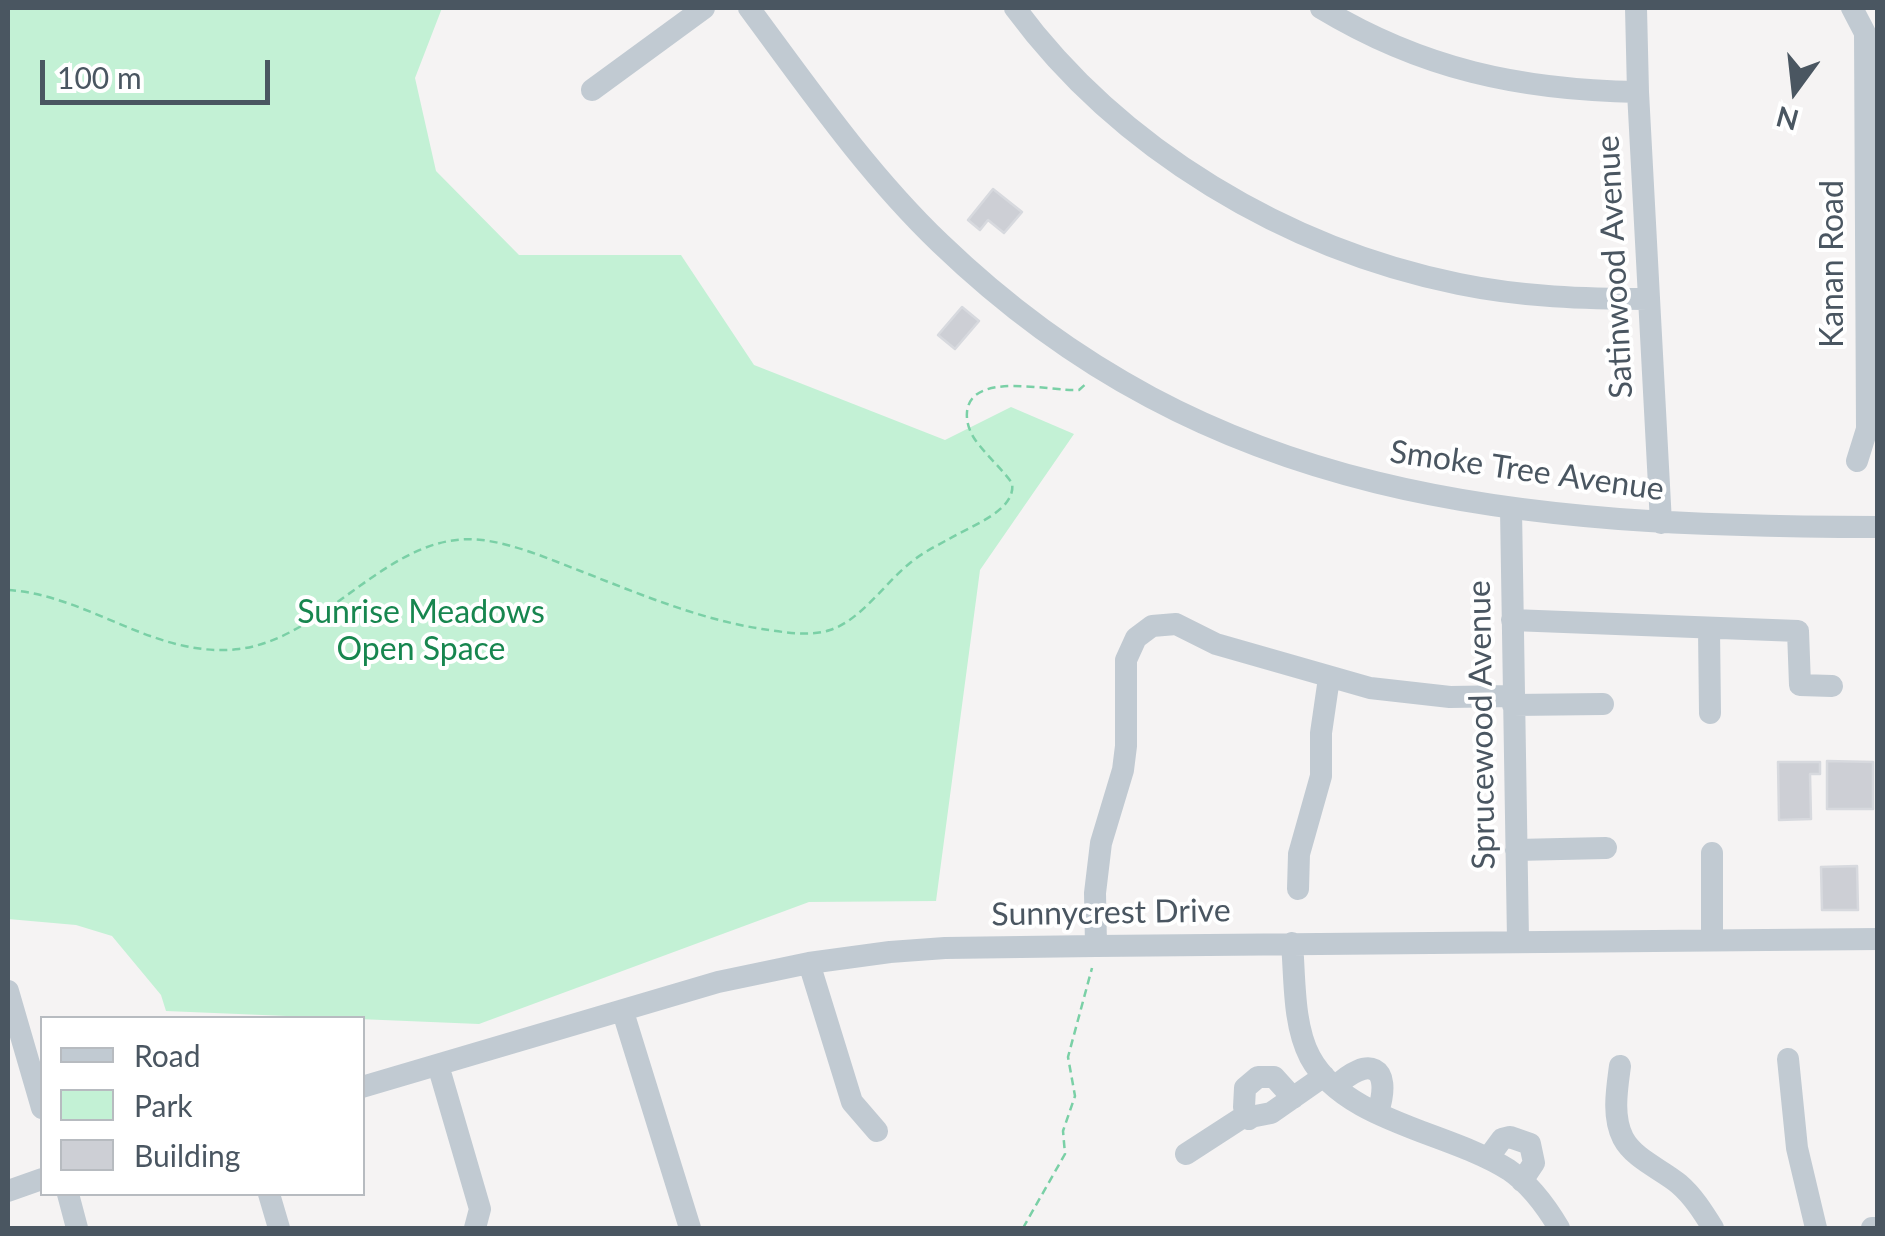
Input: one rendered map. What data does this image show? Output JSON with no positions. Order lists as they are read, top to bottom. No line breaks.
{"streets":{"street":["Kanan Road","Satinwood Avenue","Smoke Tree Avenue","Sprucewood Avenue","Sunnycrest Drive"]},"crossings":[["Satinwood Avenue","Smoke Tree Avenue"],["Smoke Tree Avenue","Sprucewood Avenue"],["Sprucewood Avenue","Sunnycrest Drive"]],"parks":["Sunrise Meadows Open Space"],"legend":["Road","Park","Building"],"scale_bar":"100 m","north":"bottom"}
